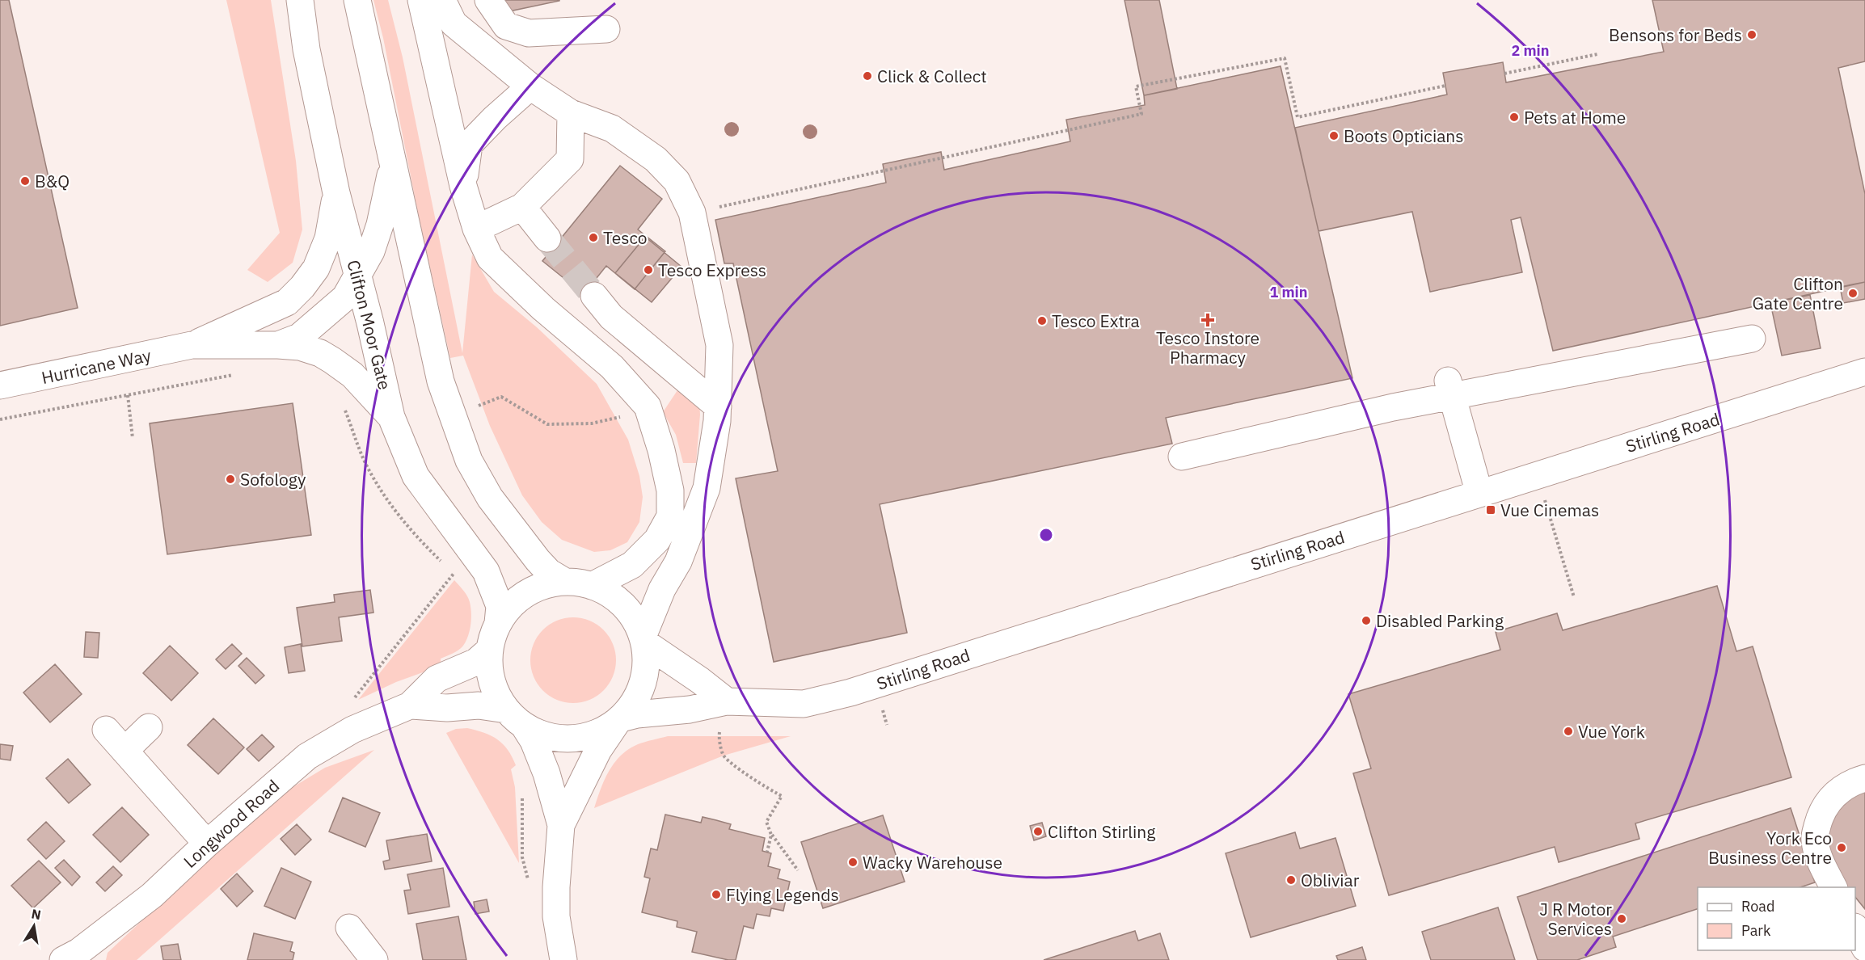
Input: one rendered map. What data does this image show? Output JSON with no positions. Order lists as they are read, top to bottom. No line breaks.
{"streets":{"street":["Clifton Moor Gate","Hurricane Way","Stirling Road","Longwood Road"]},"crossings":[["Clifton Moor Gate","Hurricane Way"],["Clifton Moor Gate","Stirling Road"],["Clifton Moor Gate","Longwood Road"],["Stirling Road","Longwood Road"]],"places":{"other":["Bensons for Beds","Click & Collect","Pets at Home","Boots Opticians","B&Q","Tesco","Tesco Express","Clifton Gate Centre","Tesco Extra","Sofology","Disabled Parking","Vue York","Clifton Stirling","York Eco Business Centre","Wacky Warehouse","Obliviar","Flying Legends","J R Motor Services"],"health":["Tesco Instore Pharmacy"],"transit":["Vue Cinemas"]},"legend":["Road","Park"],"north":"top","rings":["2 min","1 min"]}
